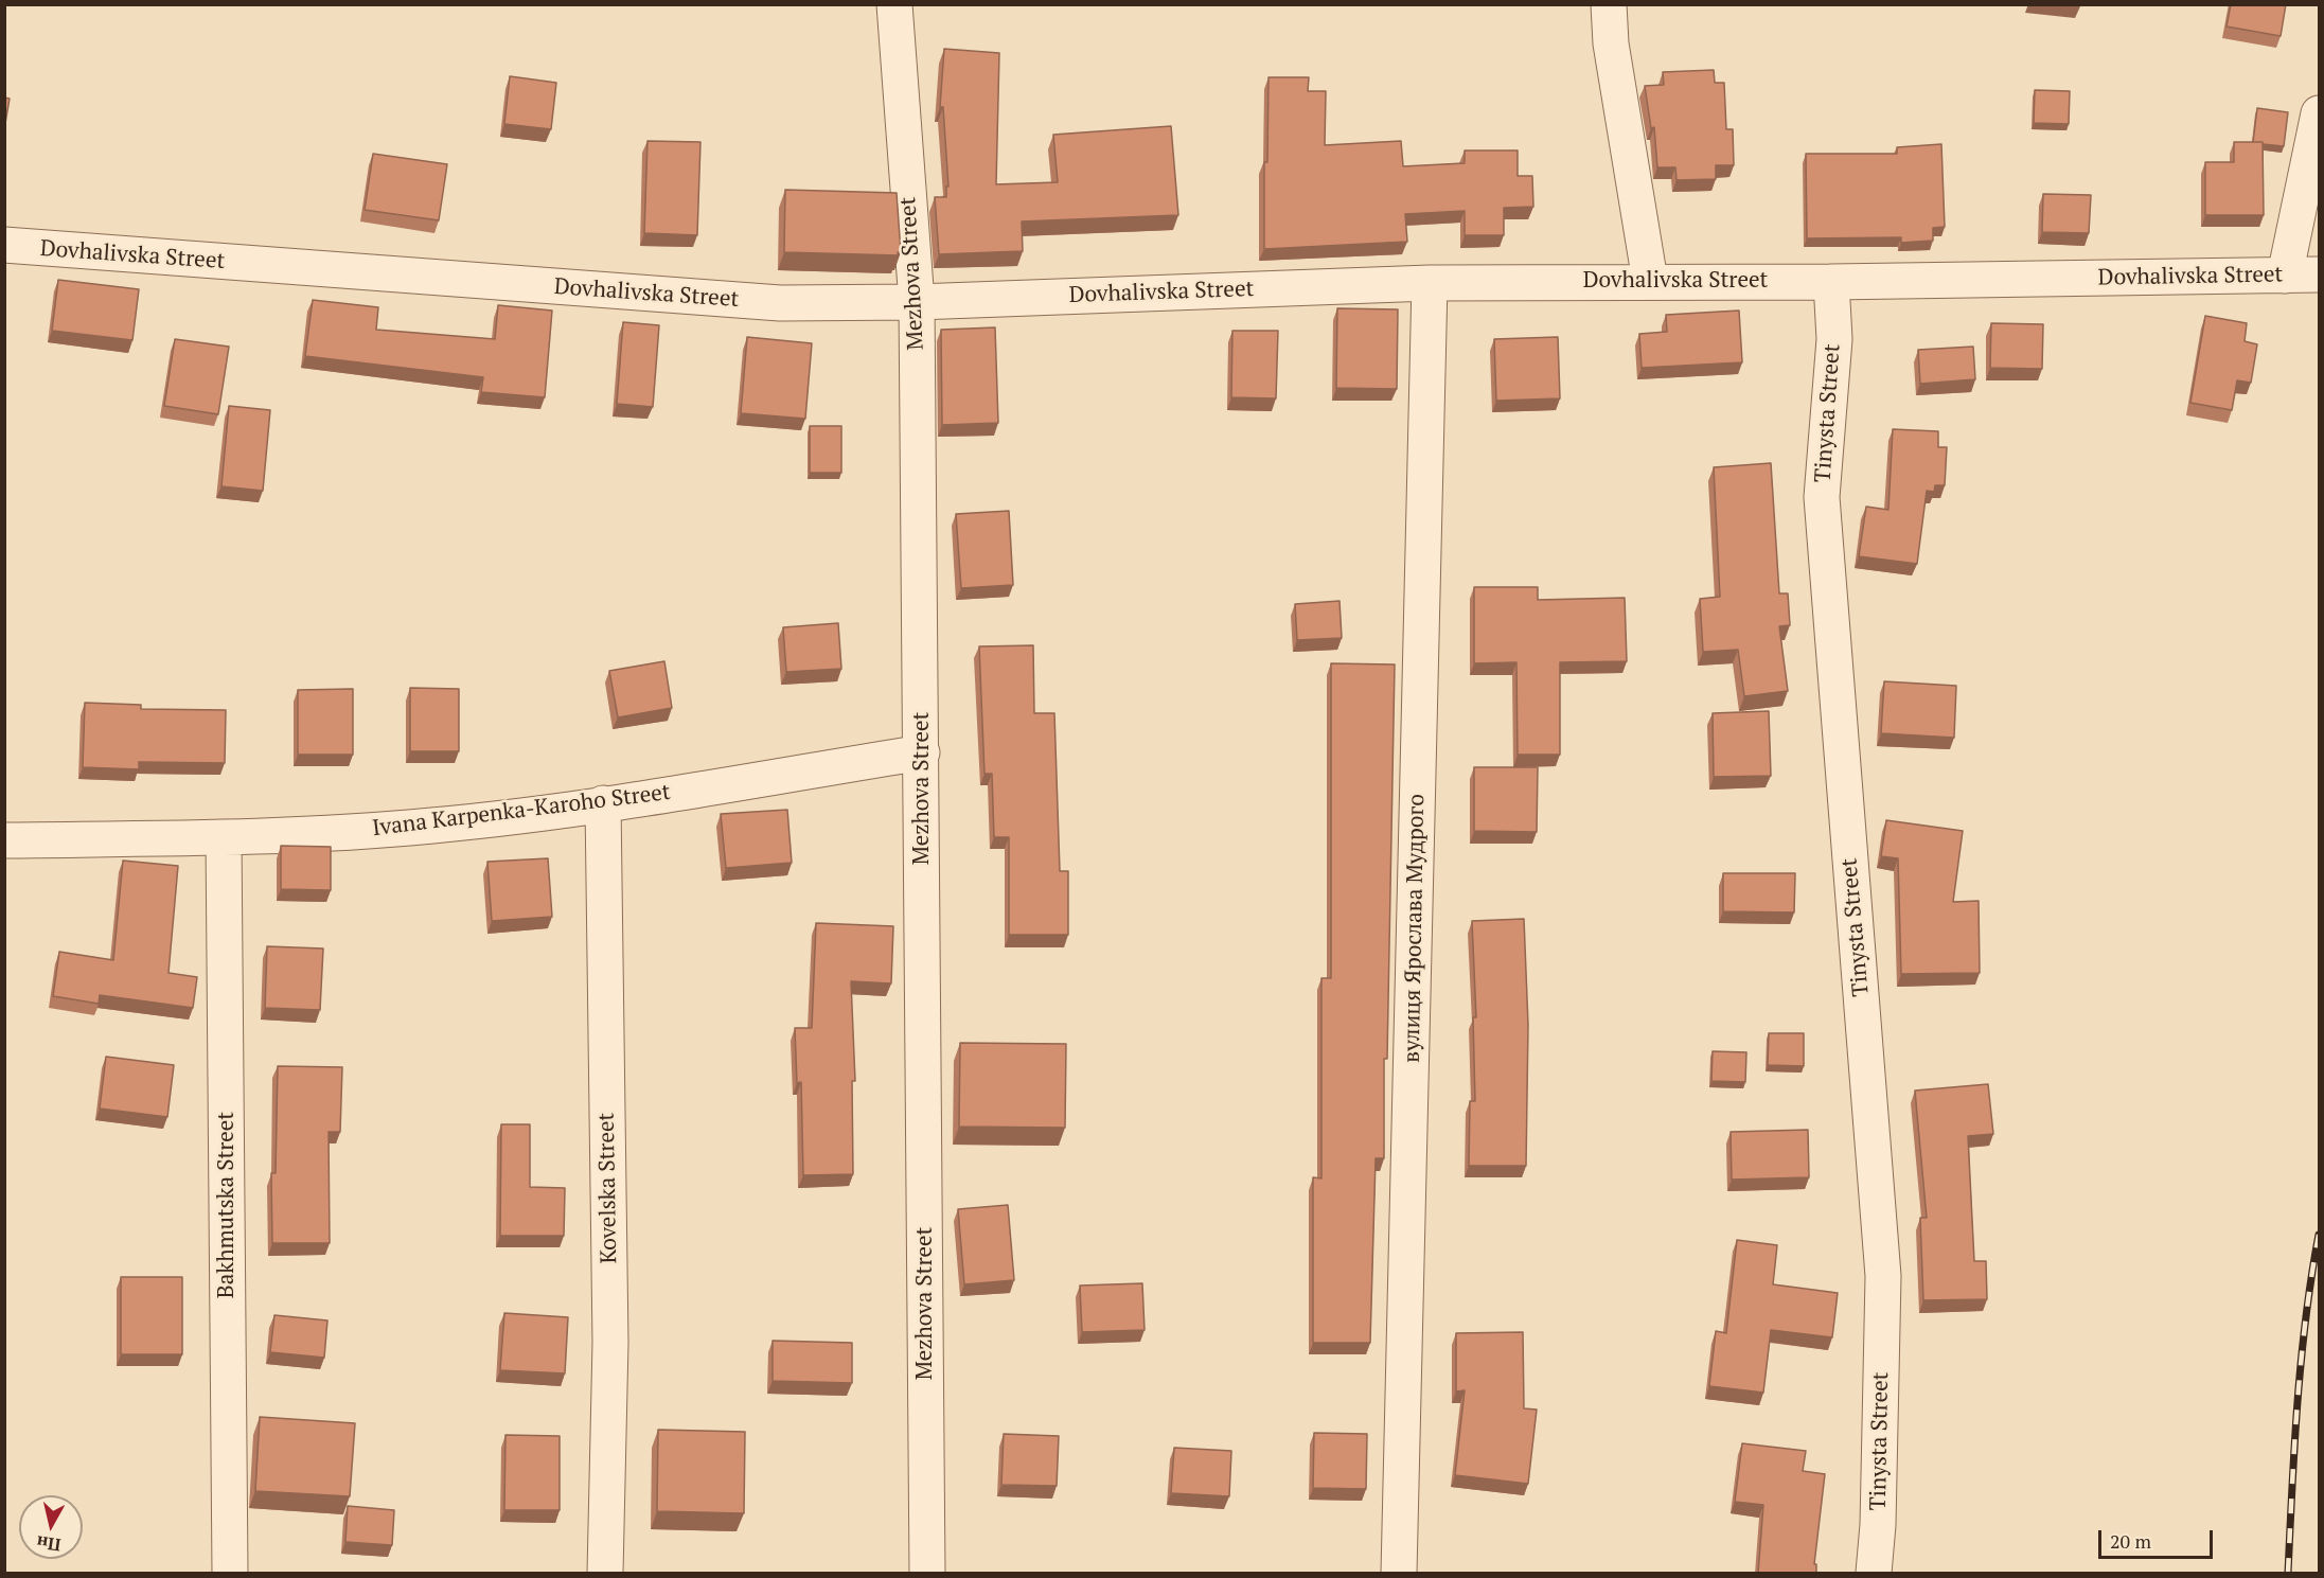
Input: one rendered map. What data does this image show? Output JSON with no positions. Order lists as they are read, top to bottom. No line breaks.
{"streets":{"street":["Dovhalivska Street","Mezhova Street","Tinysta Street","Ivana Karpenka-Karoho Street","вулиця Ярослава Мудрого","Kovelska Street","Bakhmutska Street"]},"crossings":[["Dovhalivska Street","Mezhova Street"],["Dovhalivska Street","Tinysta Street"],["Dovhalivska Street","вулиця Ярослава Мудрого"],["Mezhova Street","Ivana Karpenka-Karoho Street"],["Ivana Karpenka-Karoho Street","Kovelska Street"],["Ivana Karpenka-Karoho Street","Bakhmutska Street"]],"scale_bar":"20 m","north":"bottom"}
